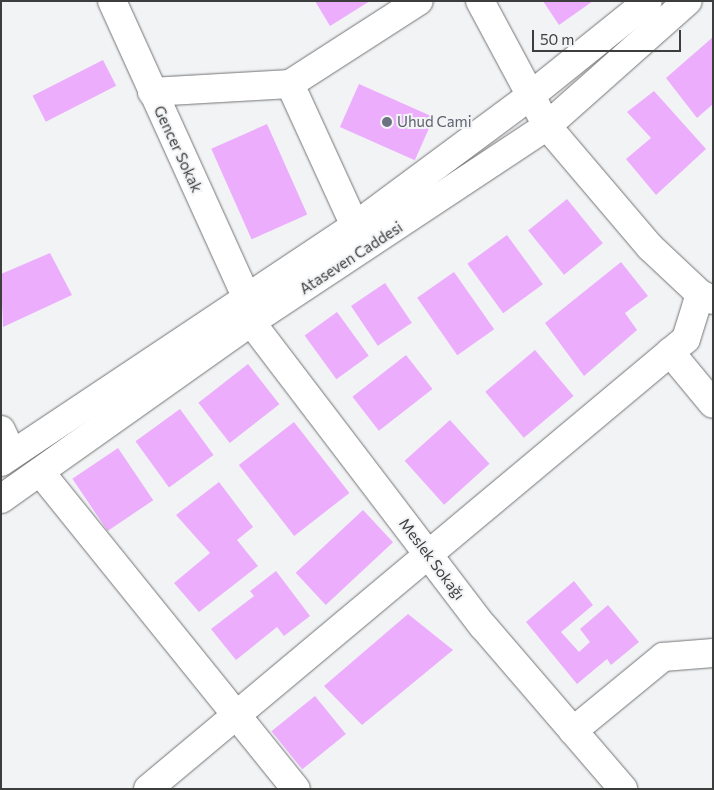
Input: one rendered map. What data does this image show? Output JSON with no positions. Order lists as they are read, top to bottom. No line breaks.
{"streets":{"street":["Gencer Sokak","Ataseven Caddesi","Meslek Sokağı"]},"crossings":[["Gencer Sokak","Ataseven Caddesi"],["Gencer Sokak","Meslek Sokağı"],["Ataseven Caddesi","Meslek Sokağı"]],"places":["Uhud Cami"],"scale_bar":"50 m"}
